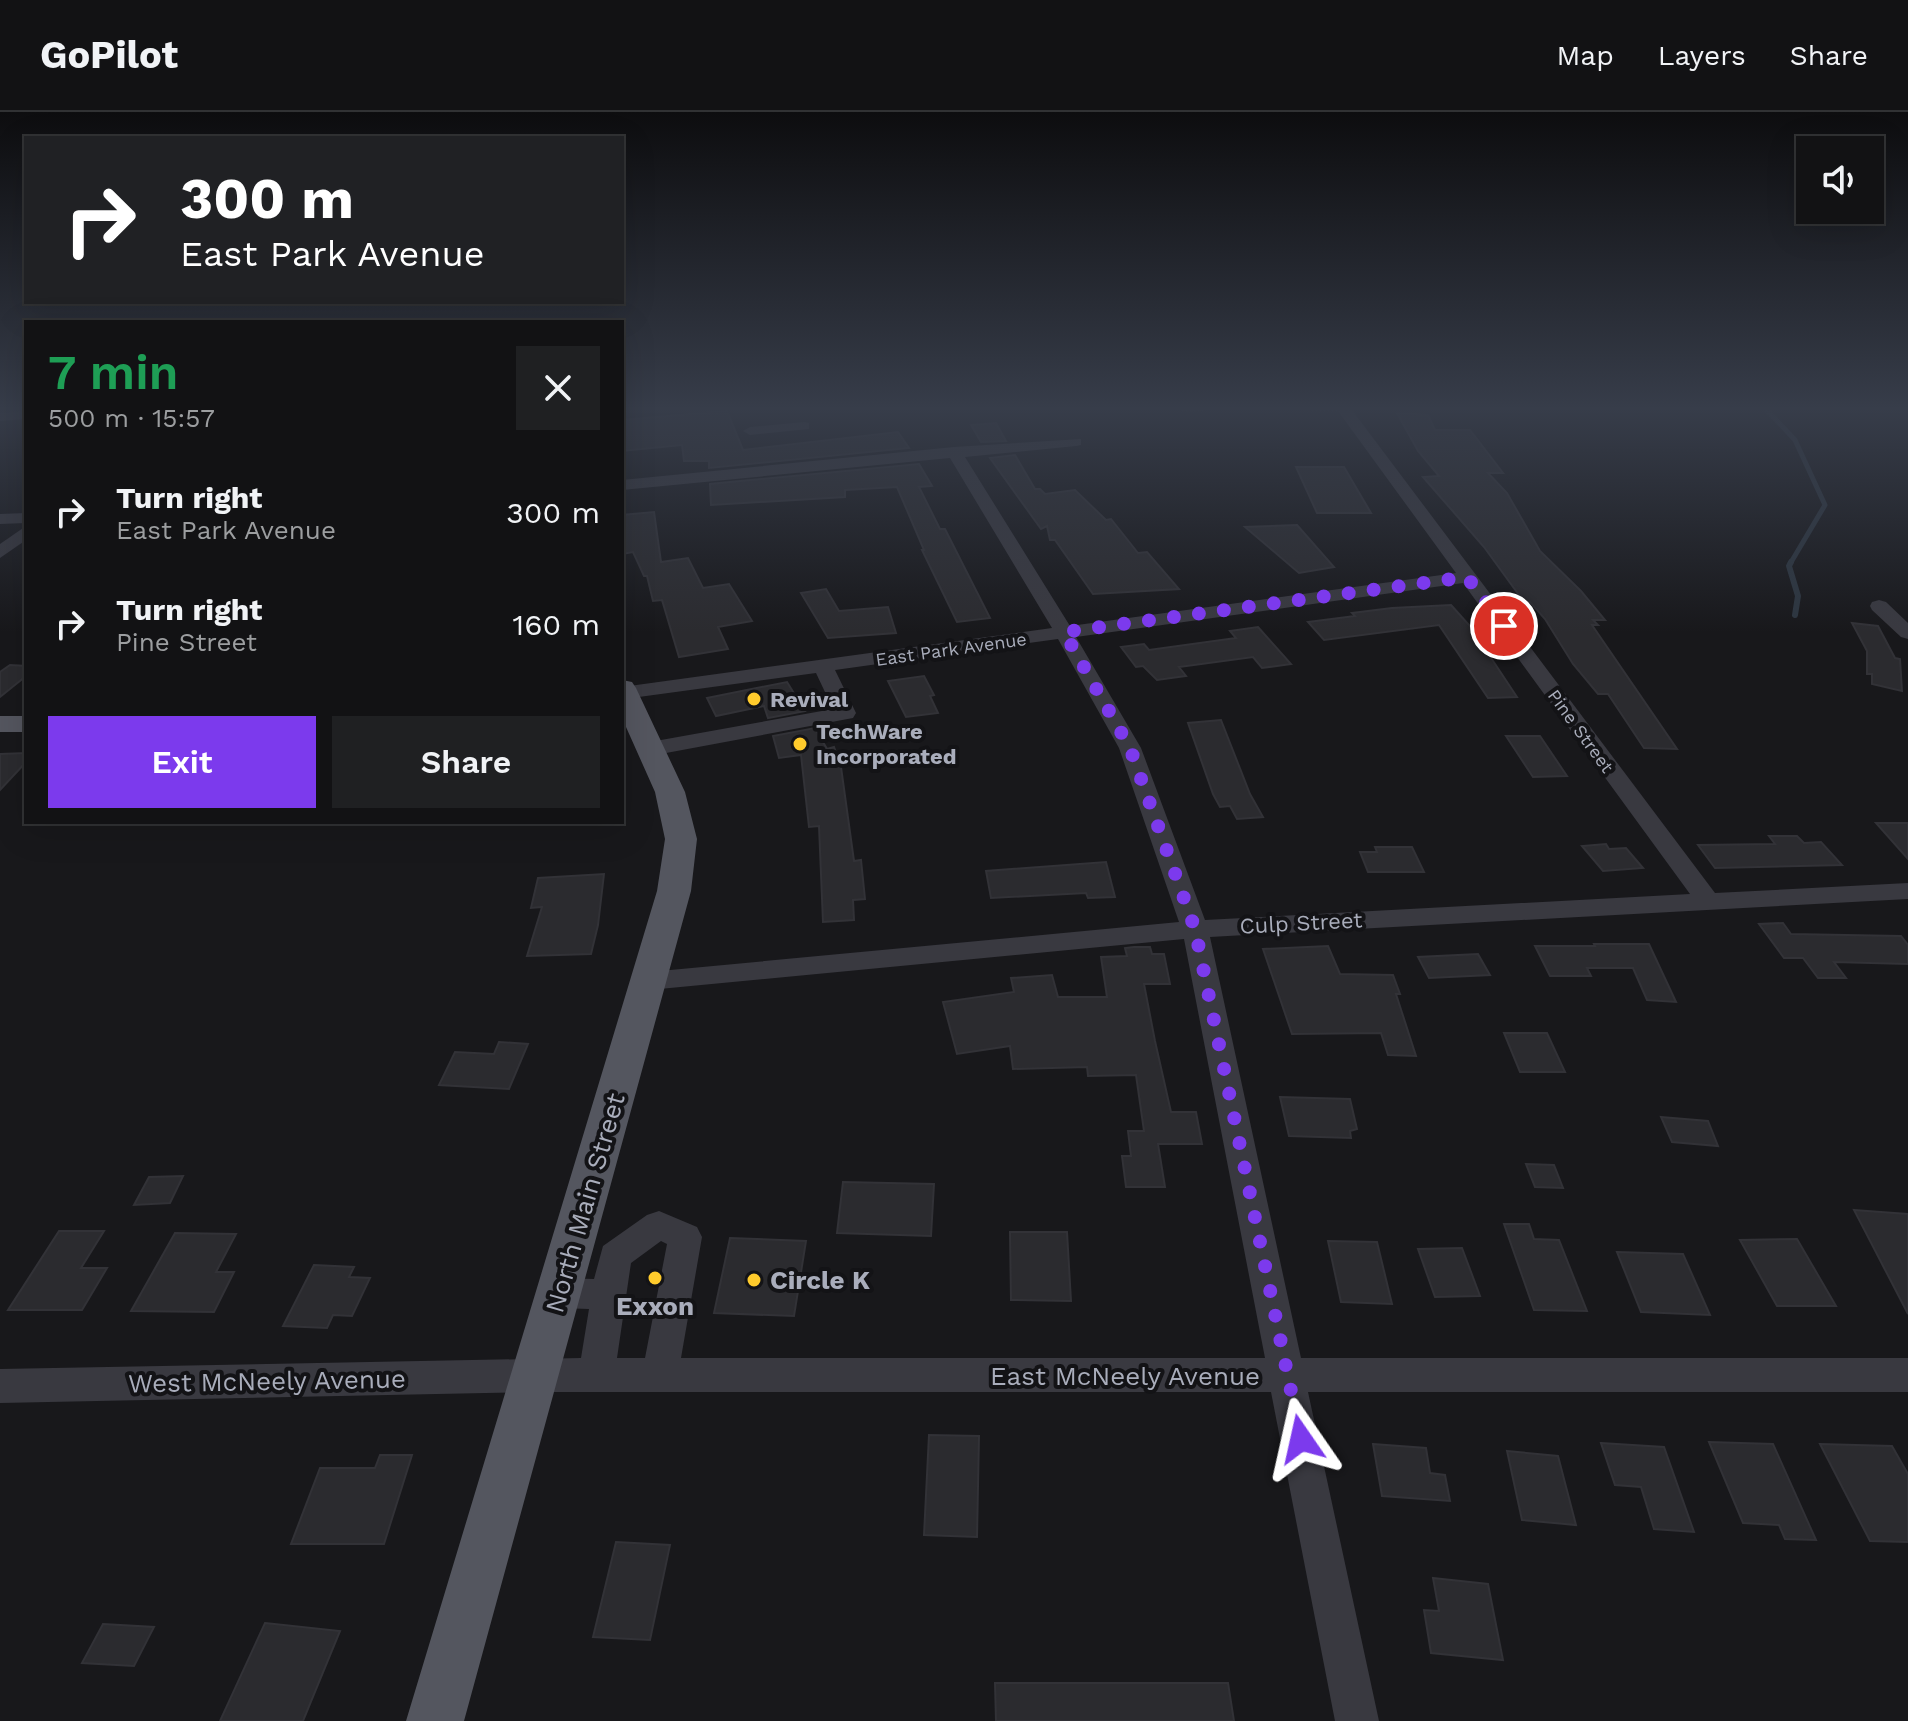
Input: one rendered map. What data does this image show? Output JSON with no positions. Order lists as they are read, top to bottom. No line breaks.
{"streets":{"main road":["North Main Street"],"street":["East Park Avenue","Pine Street","Culp Street","East McNeely Avenue","West McNeely Avenue"]},"crossings":[["East Park Avenue","Pine Street"],["Pine Street","Culp Street"],["Culp Street","North Main Street"],["North Main Street","East McNeely Avenue"],["North Main Street","West McNeely Avenue"],["East McNeely Avenue","West McNeely Avenue"]],"places":["Revival","TechWare Incorporated","Exxon","Circle K"],"page":{"header":"GoPilot","nav":["Map","Layers","Share"],"turn":["300 m","East Park Avenue"],"heading":["7 min","500 m · 15:57"],"list":[{"name":"Turn right","note":"East Park Avenue","value":"300 m"},{"name":"Turn right","note":"Pine Street","value":"160 m"}],"buttons":["Exit","Share"]}}
